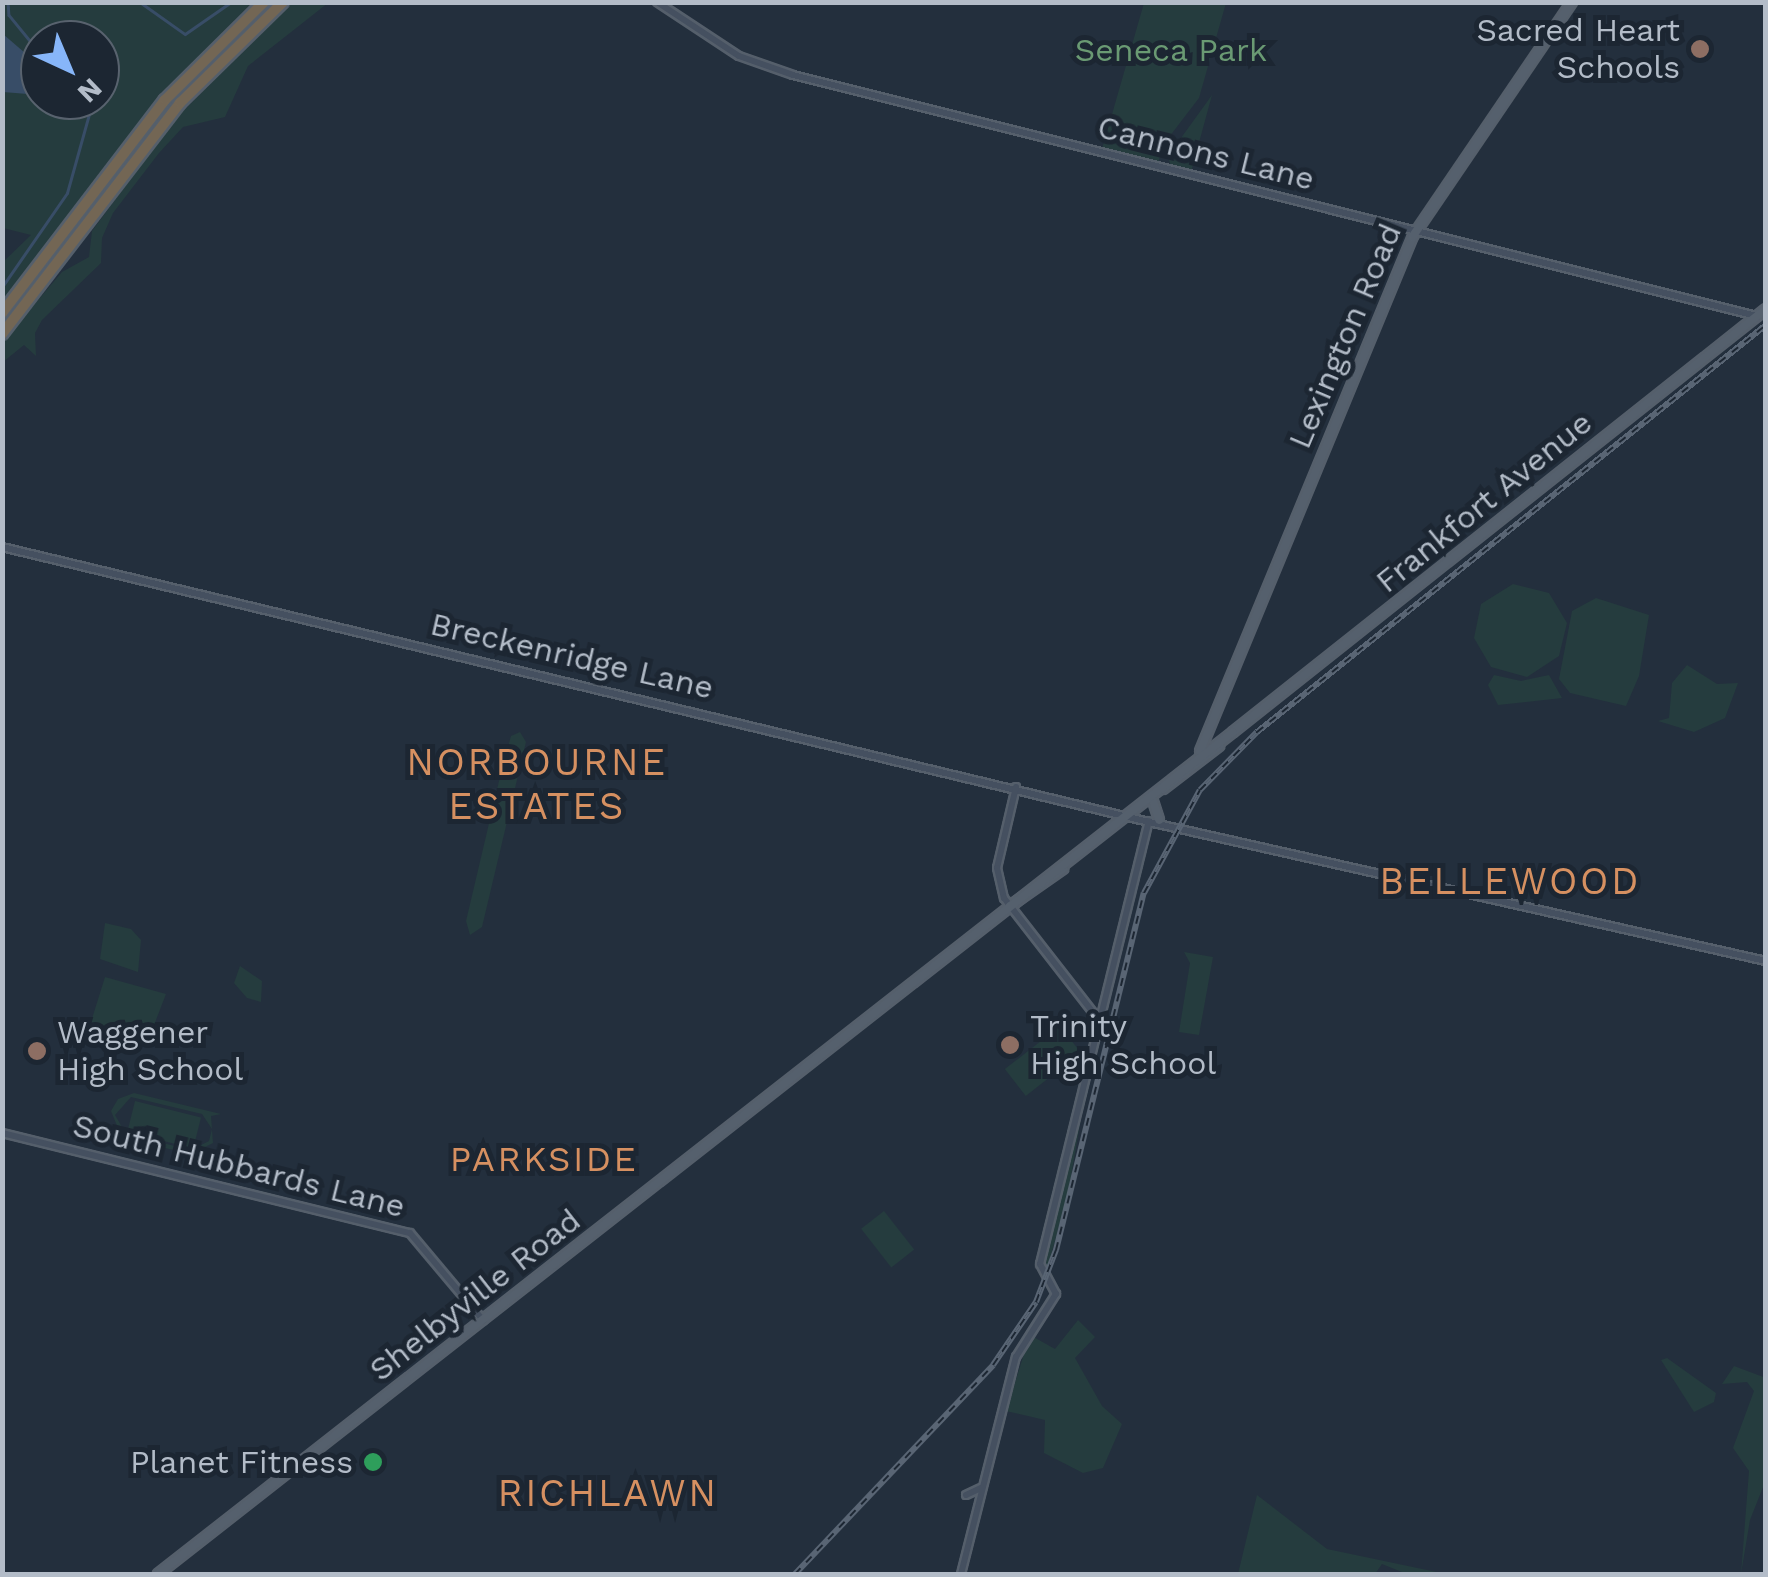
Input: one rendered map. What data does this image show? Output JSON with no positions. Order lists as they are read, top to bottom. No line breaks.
{"streets":{"main road":["Cannons Lane","Lexington Road","Frankfort Avenue","Breckenridge Lane","South Hubbards Lane","Shelbyville Road"]},"crossings":[["Cannons Lane","Lexington Road"],["Cannons Lane","Frankfort Avenue"],["Lexington Road","Frankfort Avenue"],["Lexington Road","Shelbyville Road"],["Frankfort Avenue","Shelbyville Road"],["Breckenridge Lane","Shelbyville Road"],["South Hubbards Lane","Shelbyville Road"]],"districts":["NORBOURNE ESTATES","BELLEWOOD","PARKSIDE","RICHLAWN"],"parks":["Seneca Park"],"places":["Sacred Heart Schools","Trinity High School","Waggener High School","Planet Fitness"],"north":"bottom right"}
